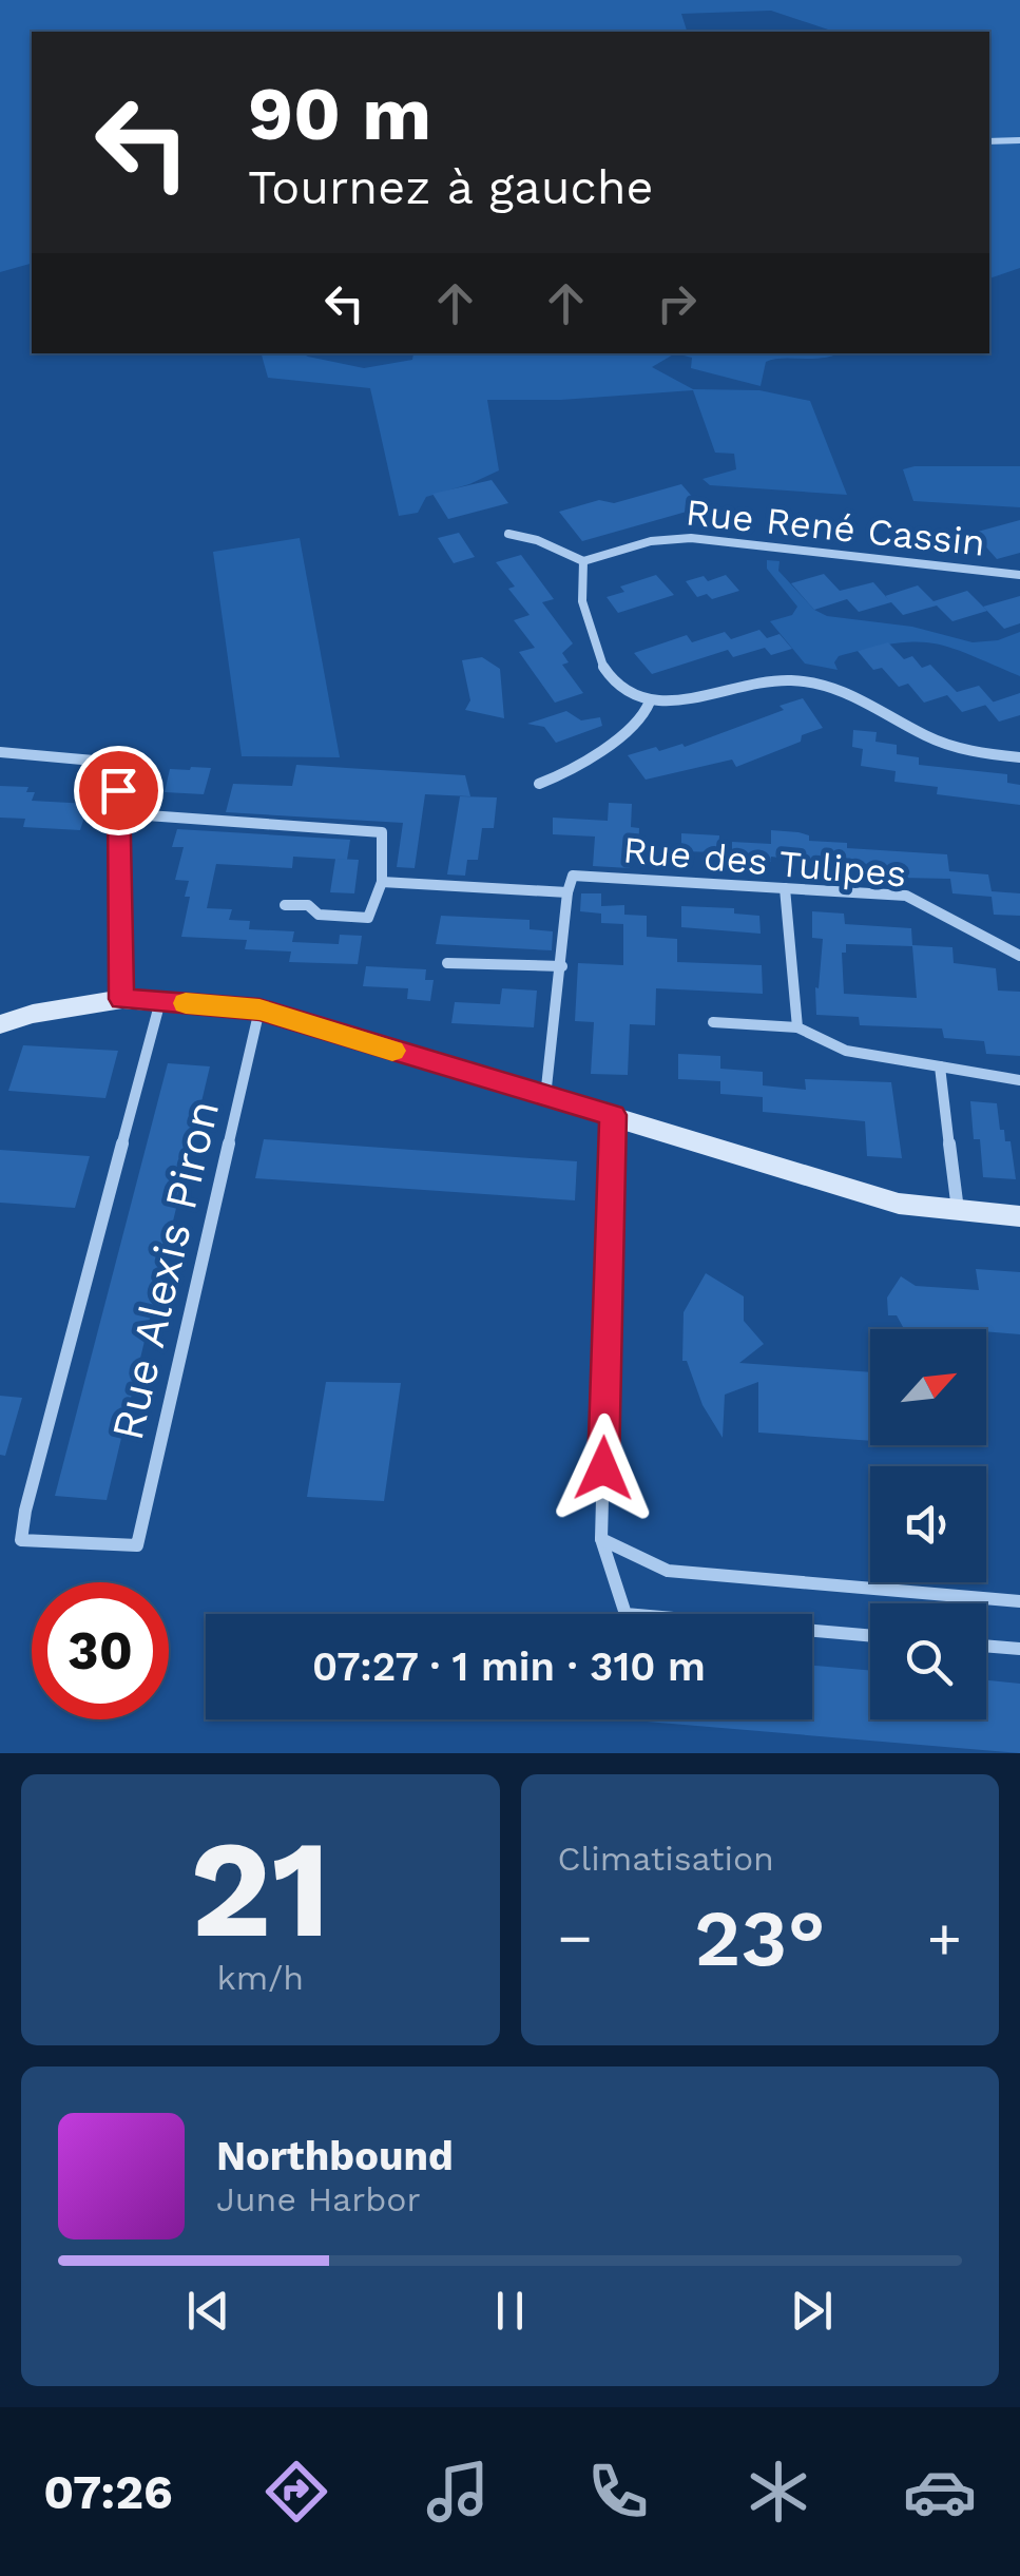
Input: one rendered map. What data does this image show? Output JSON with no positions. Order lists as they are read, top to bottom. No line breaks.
{"streets":{"street":["Rue René Cassin","Rue des Tulipes","Rue Alexis Piron"]},"north":"top right","page":{"turn":["90 m","Tournez à gauche"],"limit":"30","trip":"07:27 · 1 min · 310 m","tile":[["21","km/h"],"Climatisation"],"heat":["−","23°","+"],"song":["Northbound","June Harbor"],"tabs":"07:26"}}
